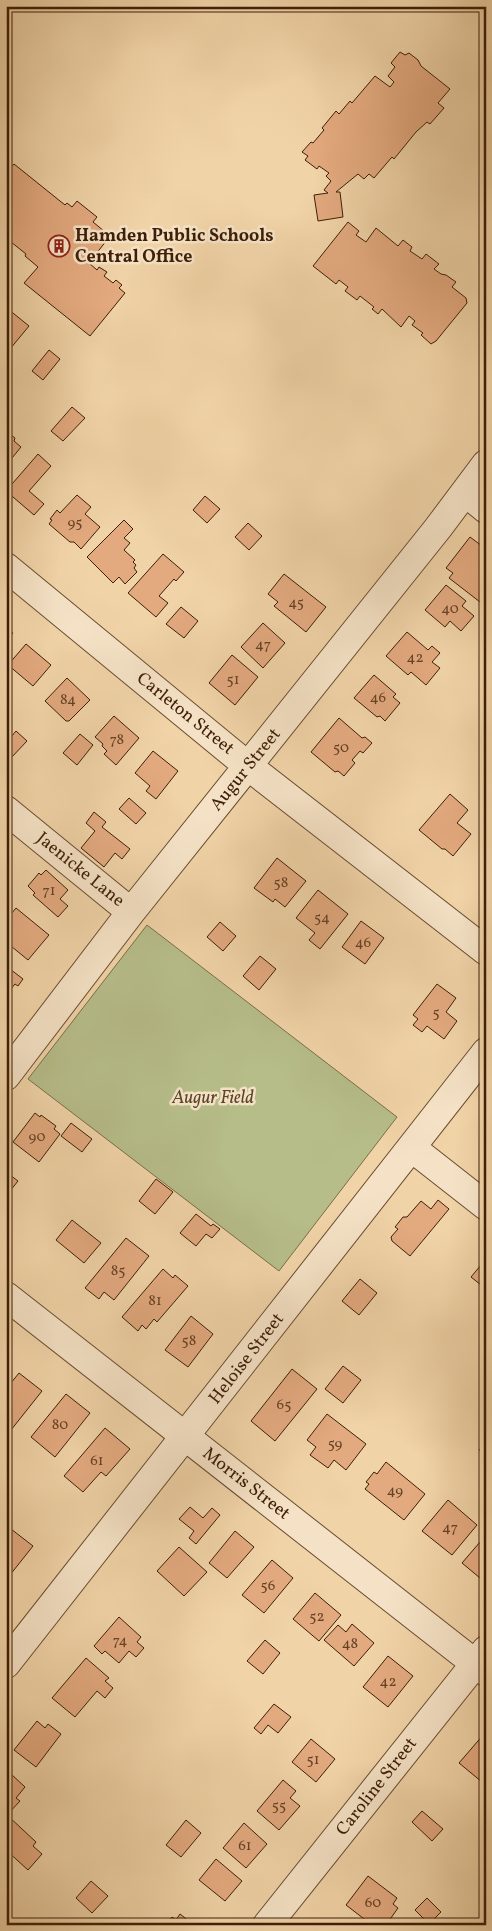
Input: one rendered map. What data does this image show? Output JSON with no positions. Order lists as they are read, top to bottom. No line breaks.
{"streets":{"street":["Carleton Street","Augur Street","Jaenicke Lane","Heloise Street","Morris Street","Caroline Street"]},"crossings":[["Carleton Street","Augur Street"],["Augur Street","Jaenicke Lane"],["Heloise Street","Morris Street"],["Morris Street","Caroline Street"]],"parks":["Augur Field"],"places":{"building":["Hamden Public Schools Central Office"]},"house_numbers":["95","45","40","47","42","51","46","84","78","50","58","71","54","46","5","90","85","81","58","65","80","59","61","49","47","56","52","74","48","42","51","55","61","60"]}
